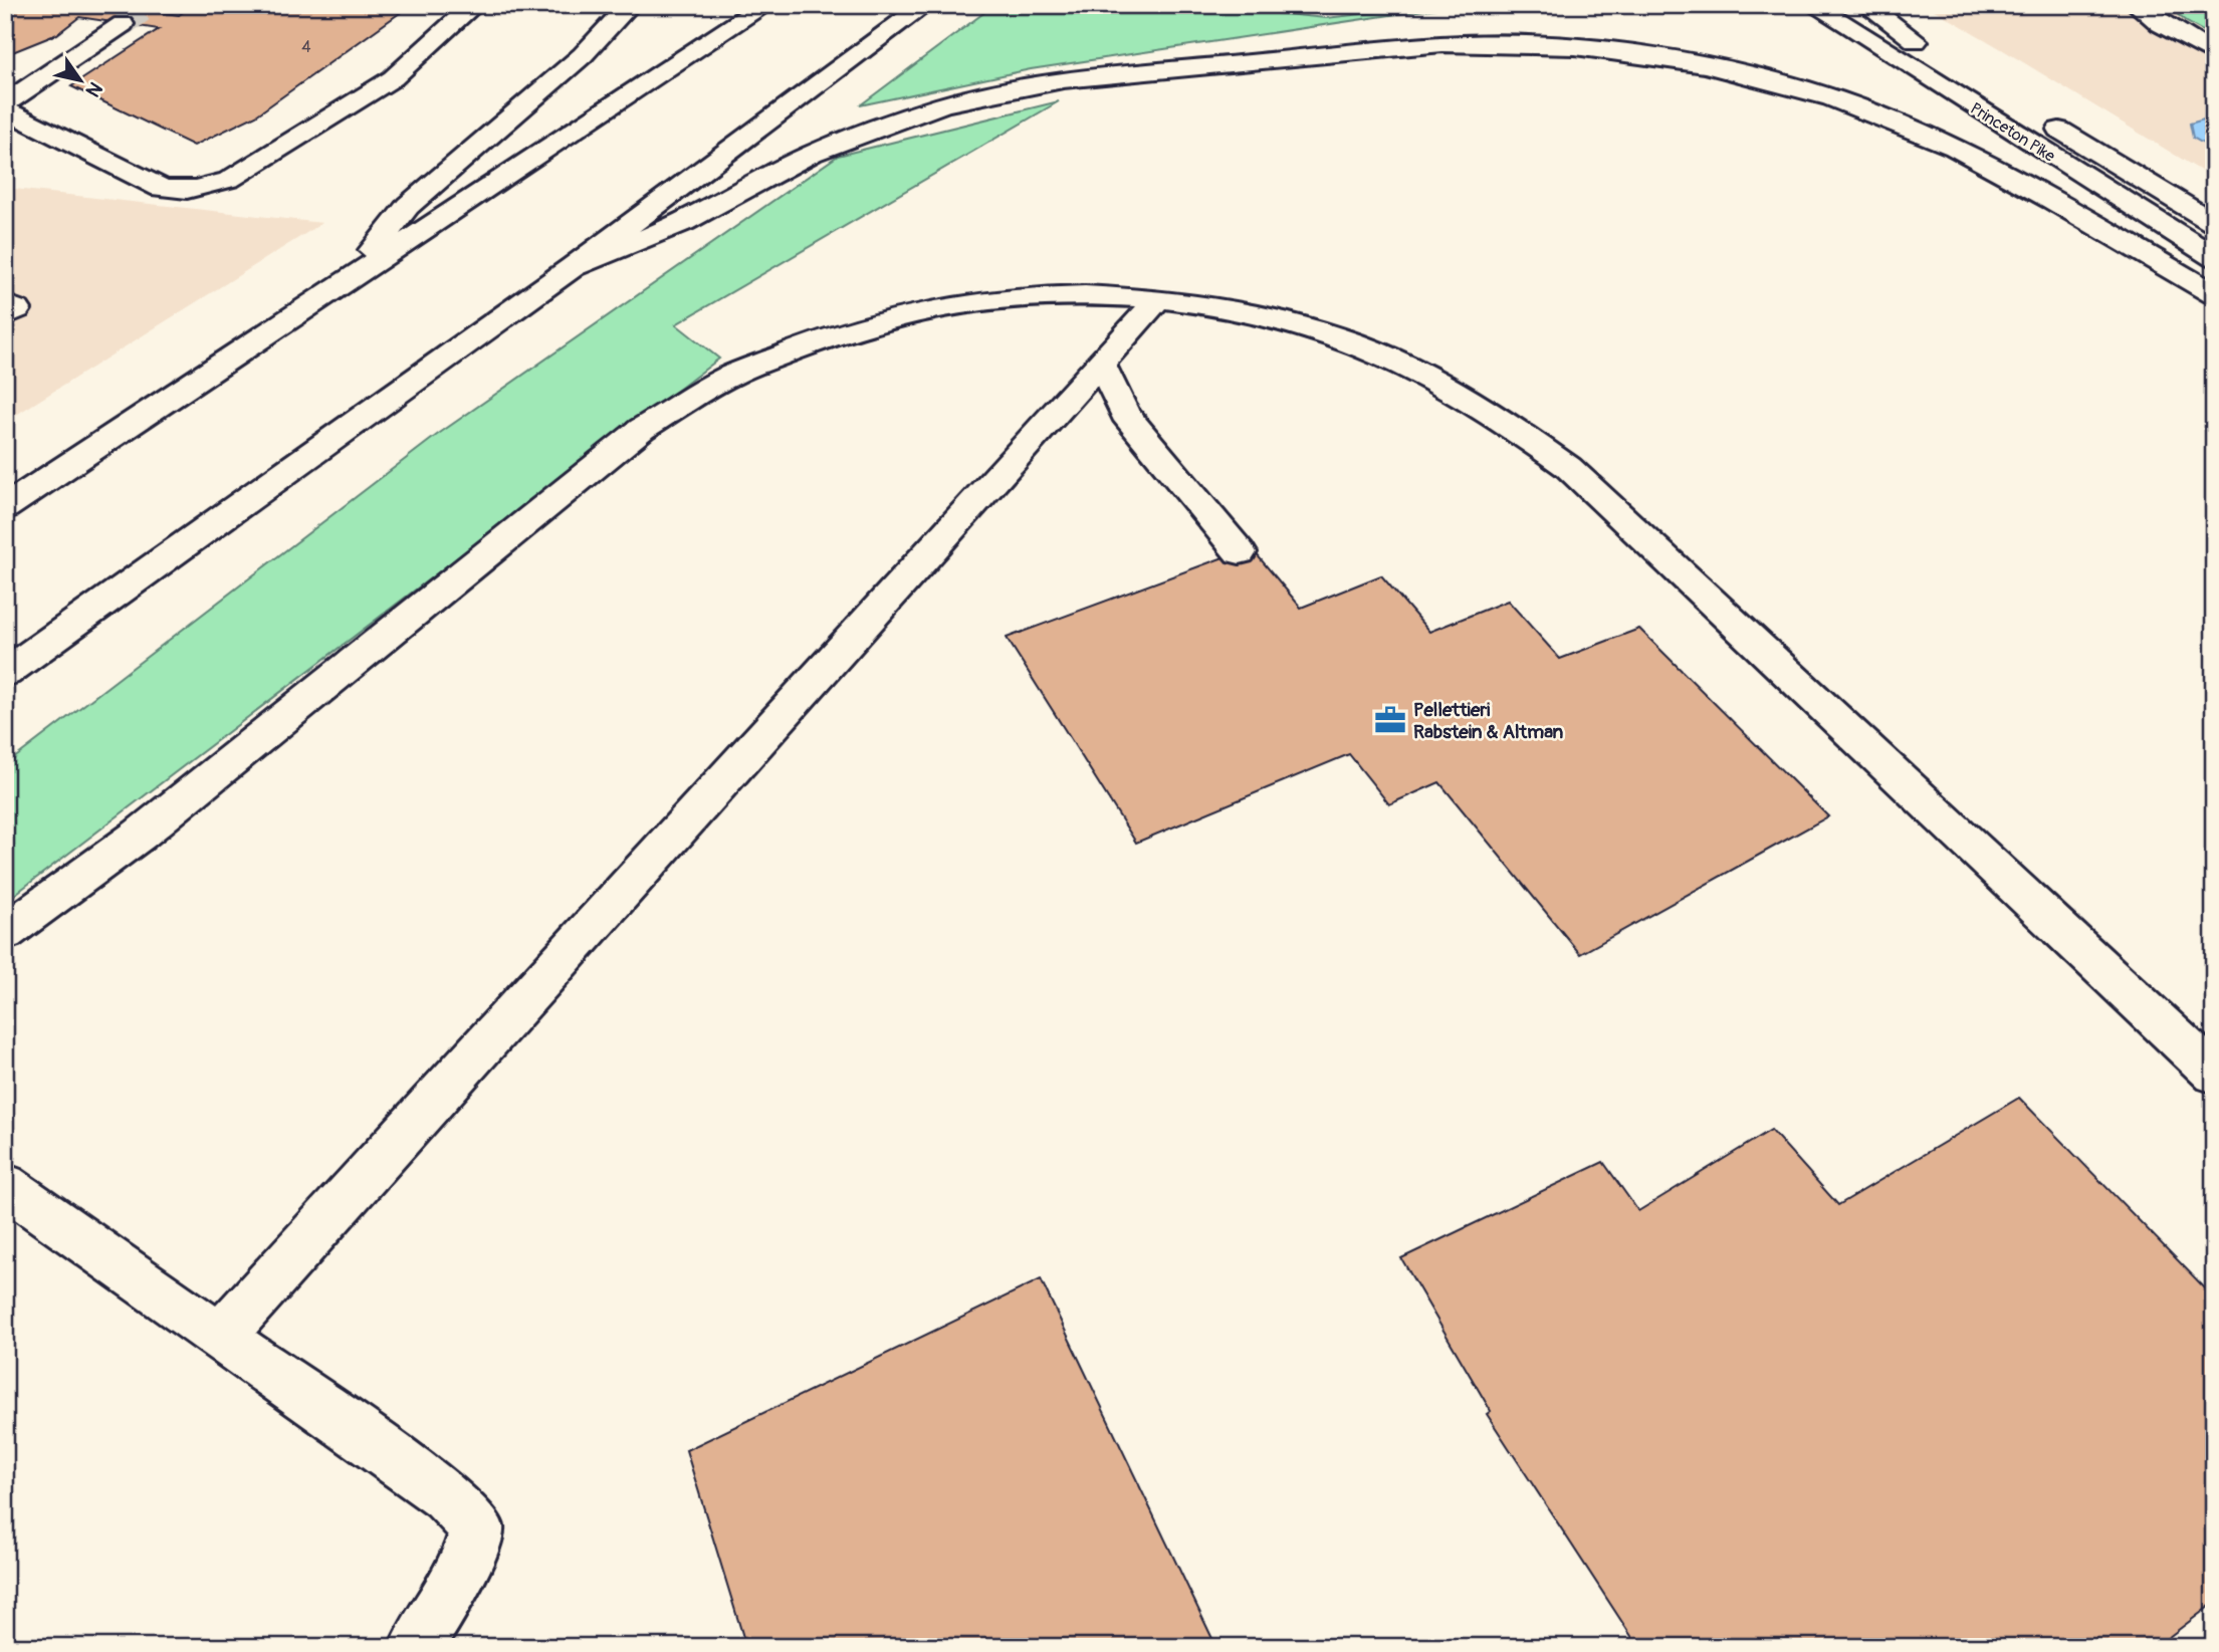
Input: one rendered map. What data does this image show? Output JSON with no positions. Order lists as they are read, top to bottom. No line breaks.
{"streets":{"main road":["Princeton Pike"]},"places":{"office":["Pellettieri Rabstein & Altman"]},"house_numbers":["4"],"north":"bottom right"}
